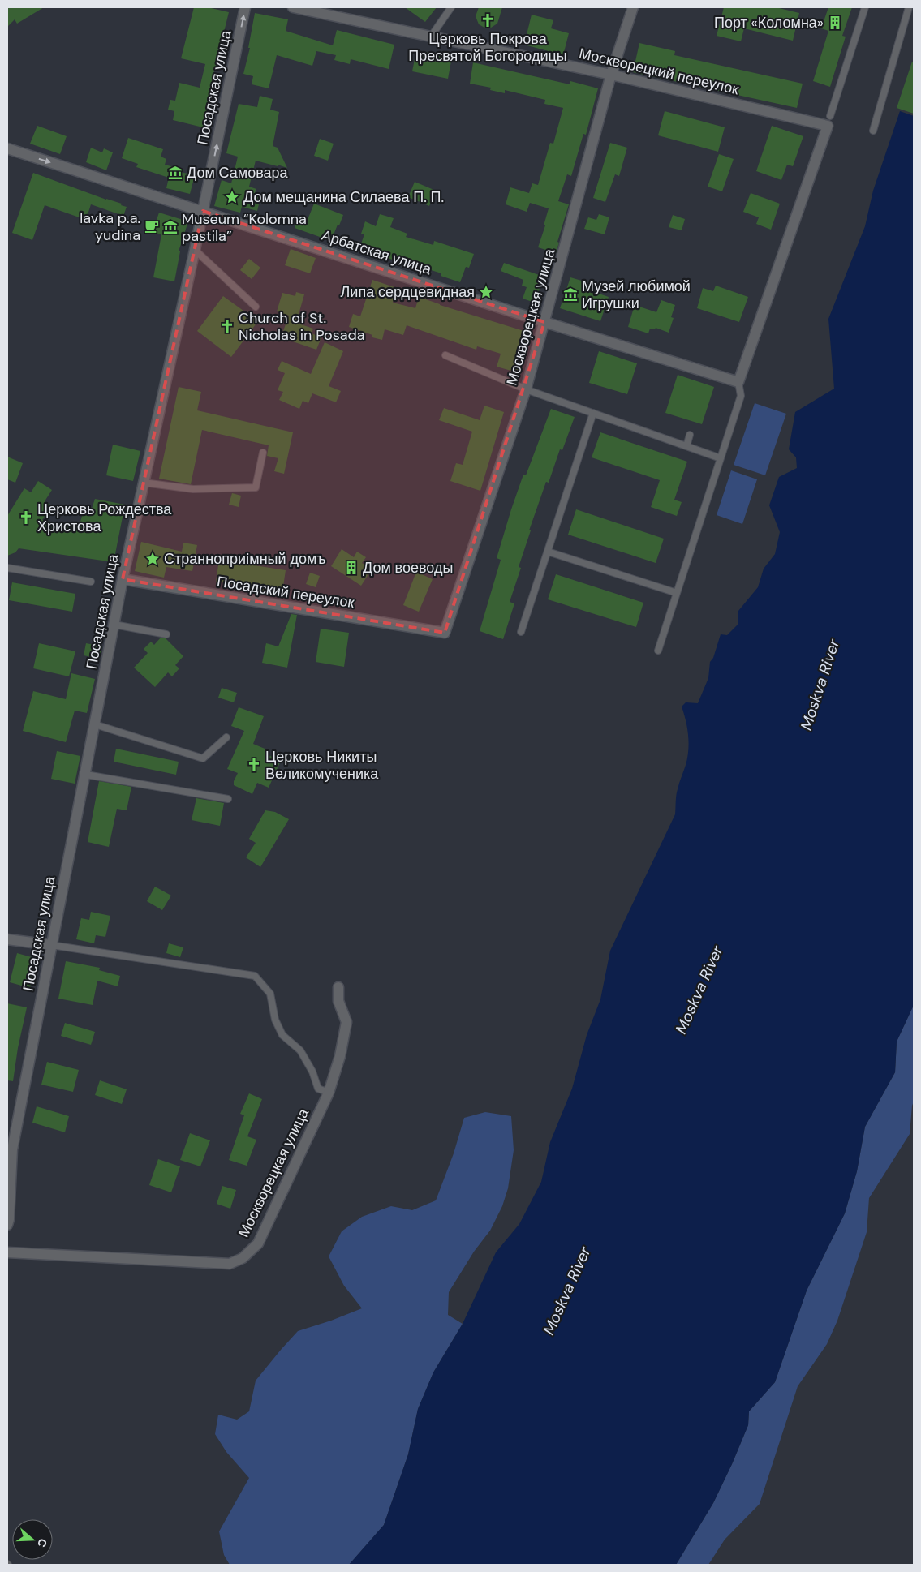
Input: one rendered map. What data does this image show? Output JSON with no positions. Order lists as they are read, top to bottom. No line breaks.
{"streets":{"street":["Москворецкий переулок","Посадская улица","Арбатская улица","Москворецкая улица","Посадский переулок"]},"crossings":[["Москворецкий переулок","Москворецкая улица"],["Посадская улица","Арбатская улица"],["Посадская улица","Посадский переулок"],["Арбатская улица","Москворецкая улица"],["Москворецкая улица","Посадский переулок"]],"water":["Moskva River"],"places":{"church":["Церковь Покрова Пресвятой Богородицы","Church of St. Nicholas in Posada","Церковь Рождества Христова","Церковь Никиты Великомученика"],"building":["Порт «Коломна»","Дом воеводы"],"museum":["Дом Самовара","Museum “Kolomna pastila”","Музей любимой Игрушки"],"place":["Дом мещанина Силаева П. П.","Липа сердцевидная","Странноприiмный домъ"],"cafe":["lavka p.a. yudina"]},"north":"right"}
